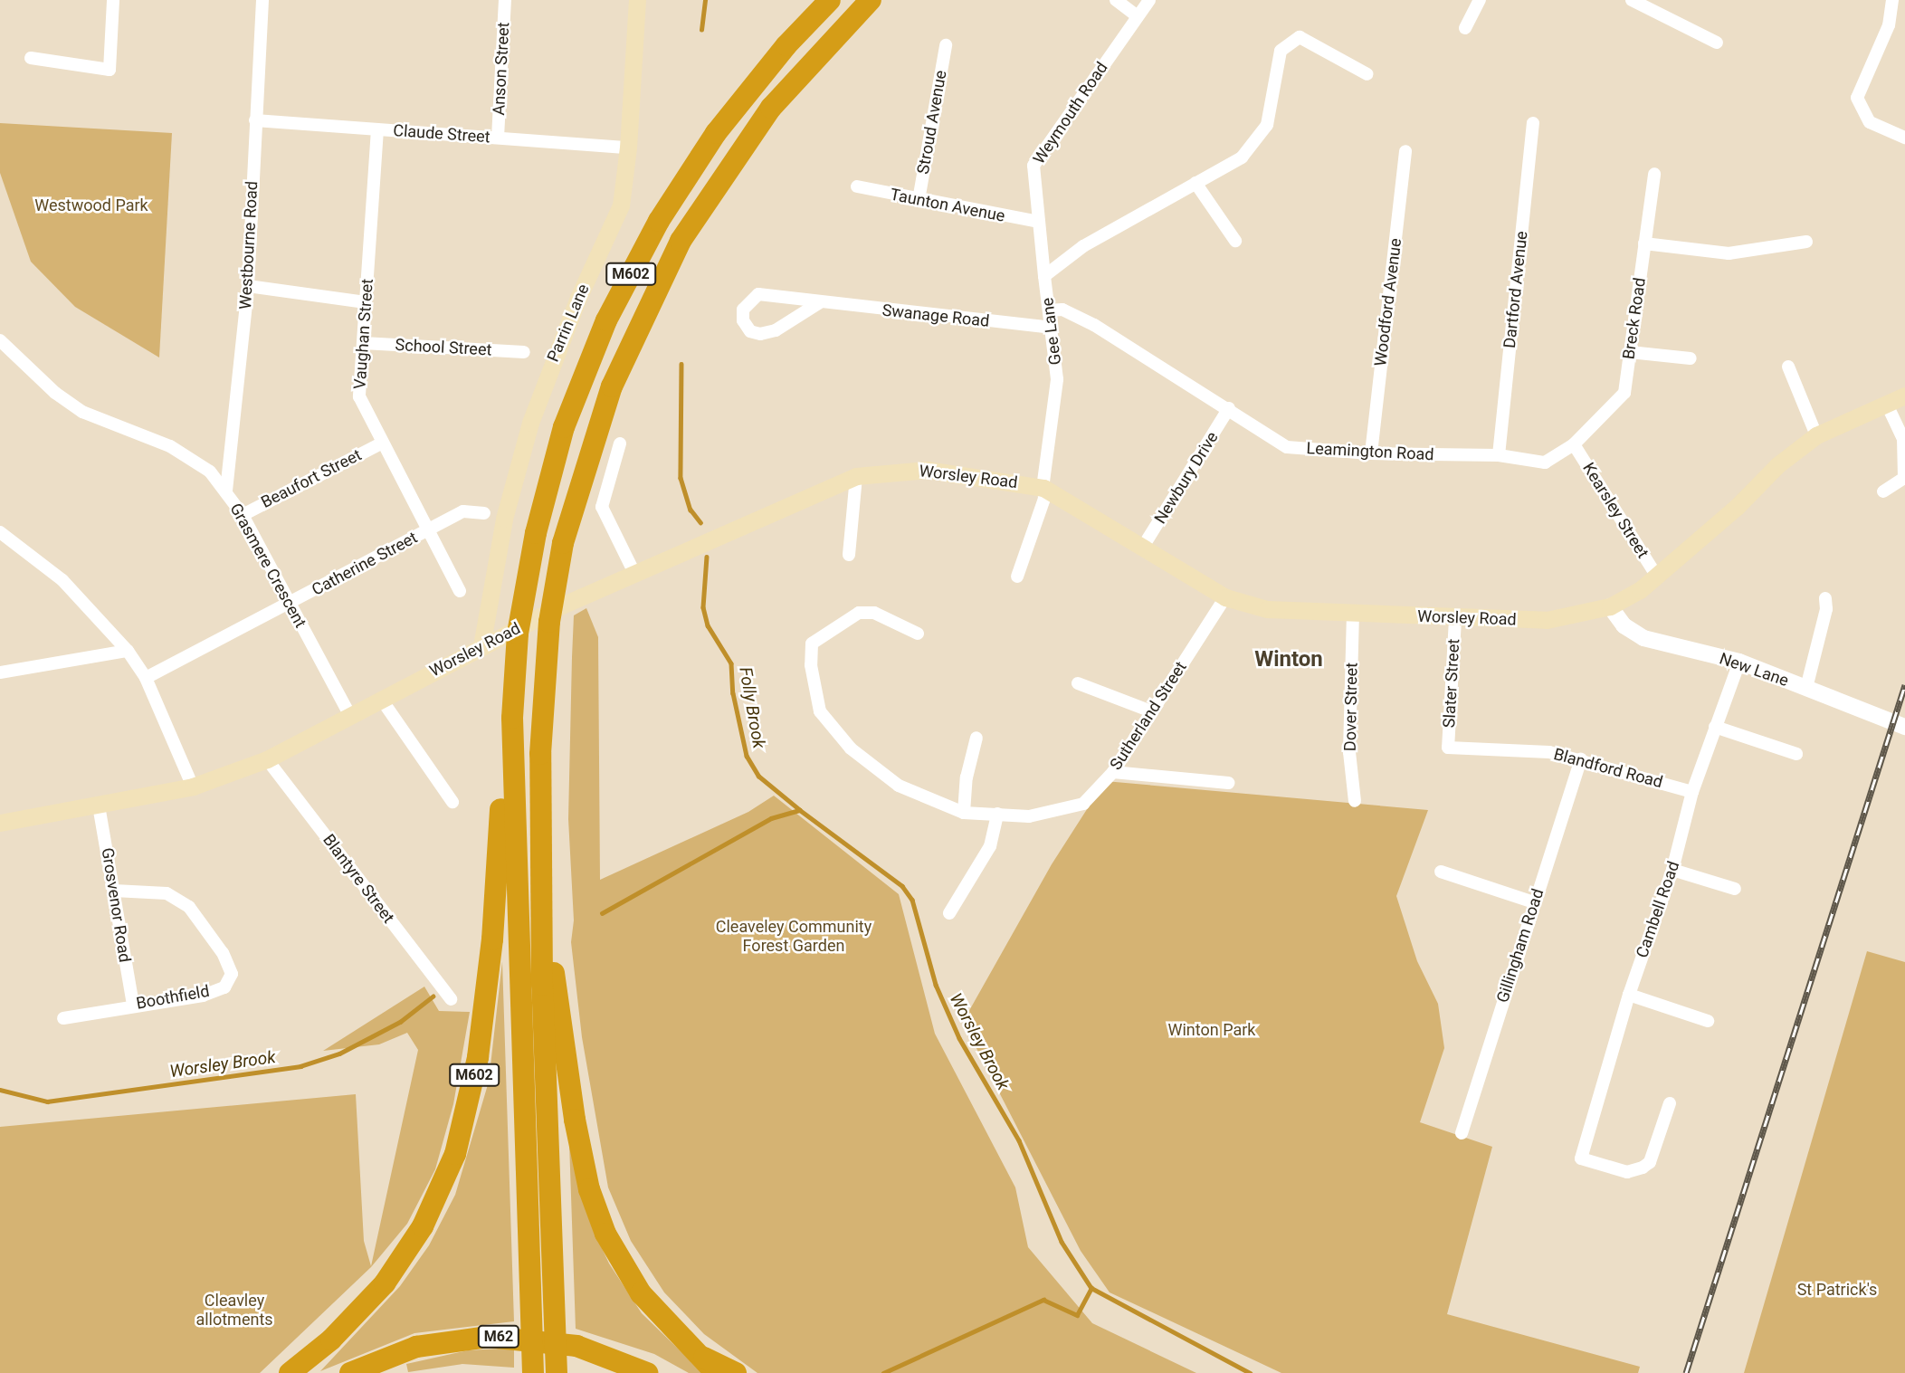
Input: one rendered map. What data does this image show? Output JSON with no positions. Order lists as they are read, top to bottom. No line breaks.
{"streets":{"highway":["M602","M62"],"main road":["Parrin Lane","Worsley Road"],"street":["Anson Street","Weymouth Road","Stroud Avenue","Claude Street","Taunton Avenue","Westbourne Road","Dartford Avenue","Woodford Avenue","Swanage Road","Breck Road","Gee Lane","Vaughan Street","School Street","Leamington Road","Newbury Drive","Beaufort Street","Kearsley Street","Catherine Street","Grasmere Crescent","New Lane","Slater Street","Dover Street","Sutherland Street","Blandford Road","Blantyre Street","Grosvenor Road","Cambell Road","Gillingham Road","Boothfield"]},"crossings":[["Anson Street","Claude Street"],["Weymouth Road","Taunton Avenue"],["Weymouth Road","Gee Lane"],["Stroud Avenue","Taunton Avenue"],["Claude Street","Westbourne Road"],["Claude Street","Parrin Lane"],["Claude Street","Vaughan Street"],["Westbourne Road","Grasmere Crescent"],["Dartford Avenue","Leamington Road"],["Woodford Avenue","Leamington Road"],["Swanage Road","Gee Lane"],["Breck Road","Leamington Road"],["Breck Road","Kearsley Street"],["Parrin Lane","Worsley Road"],["Gee Lane","Leamington Road"],["Gee Lane","Worsley Road"],["Vaughan Street","School Street"],["Vaughan Street","Beaufort Street"],["Vaughan Street","Catherine Street"],["Leamington Road","Newbury Drive"],["Leamington Road","Kearsley Street"],["Worsley Road","Newbury Drive"],["Worsley Road","Kearsley Street"],["Worsley Road","Grasmere Crescent"],["Worsley Road","New Lane"],["Worsley Road","Slater Street"],["Worsley Road","Dover Street"],["Worsley Road","Sutherland Street"],["Worsley Road","Blantyre Street"],["Worsley Road","Grosvenor Road"],["Beaufort Street","Grasmere Crescent"],["Catherine Street","Grasmere Crescent"],["New Lane","Cambell Road"],["Slater Street","Blandford Road"],["Blandford Road","Cambell Road"],["Blandford Road","Gillingham Road"],["Grosvenor Road","Boothfield"]],"districts":["Winton"],"water":["Folly Brook","Worsley Brook"],"parks":["Westwood Park","Cleaveley Community Forest Garden","Winton Park","St Patrick's","Cleavley allotments"]}
